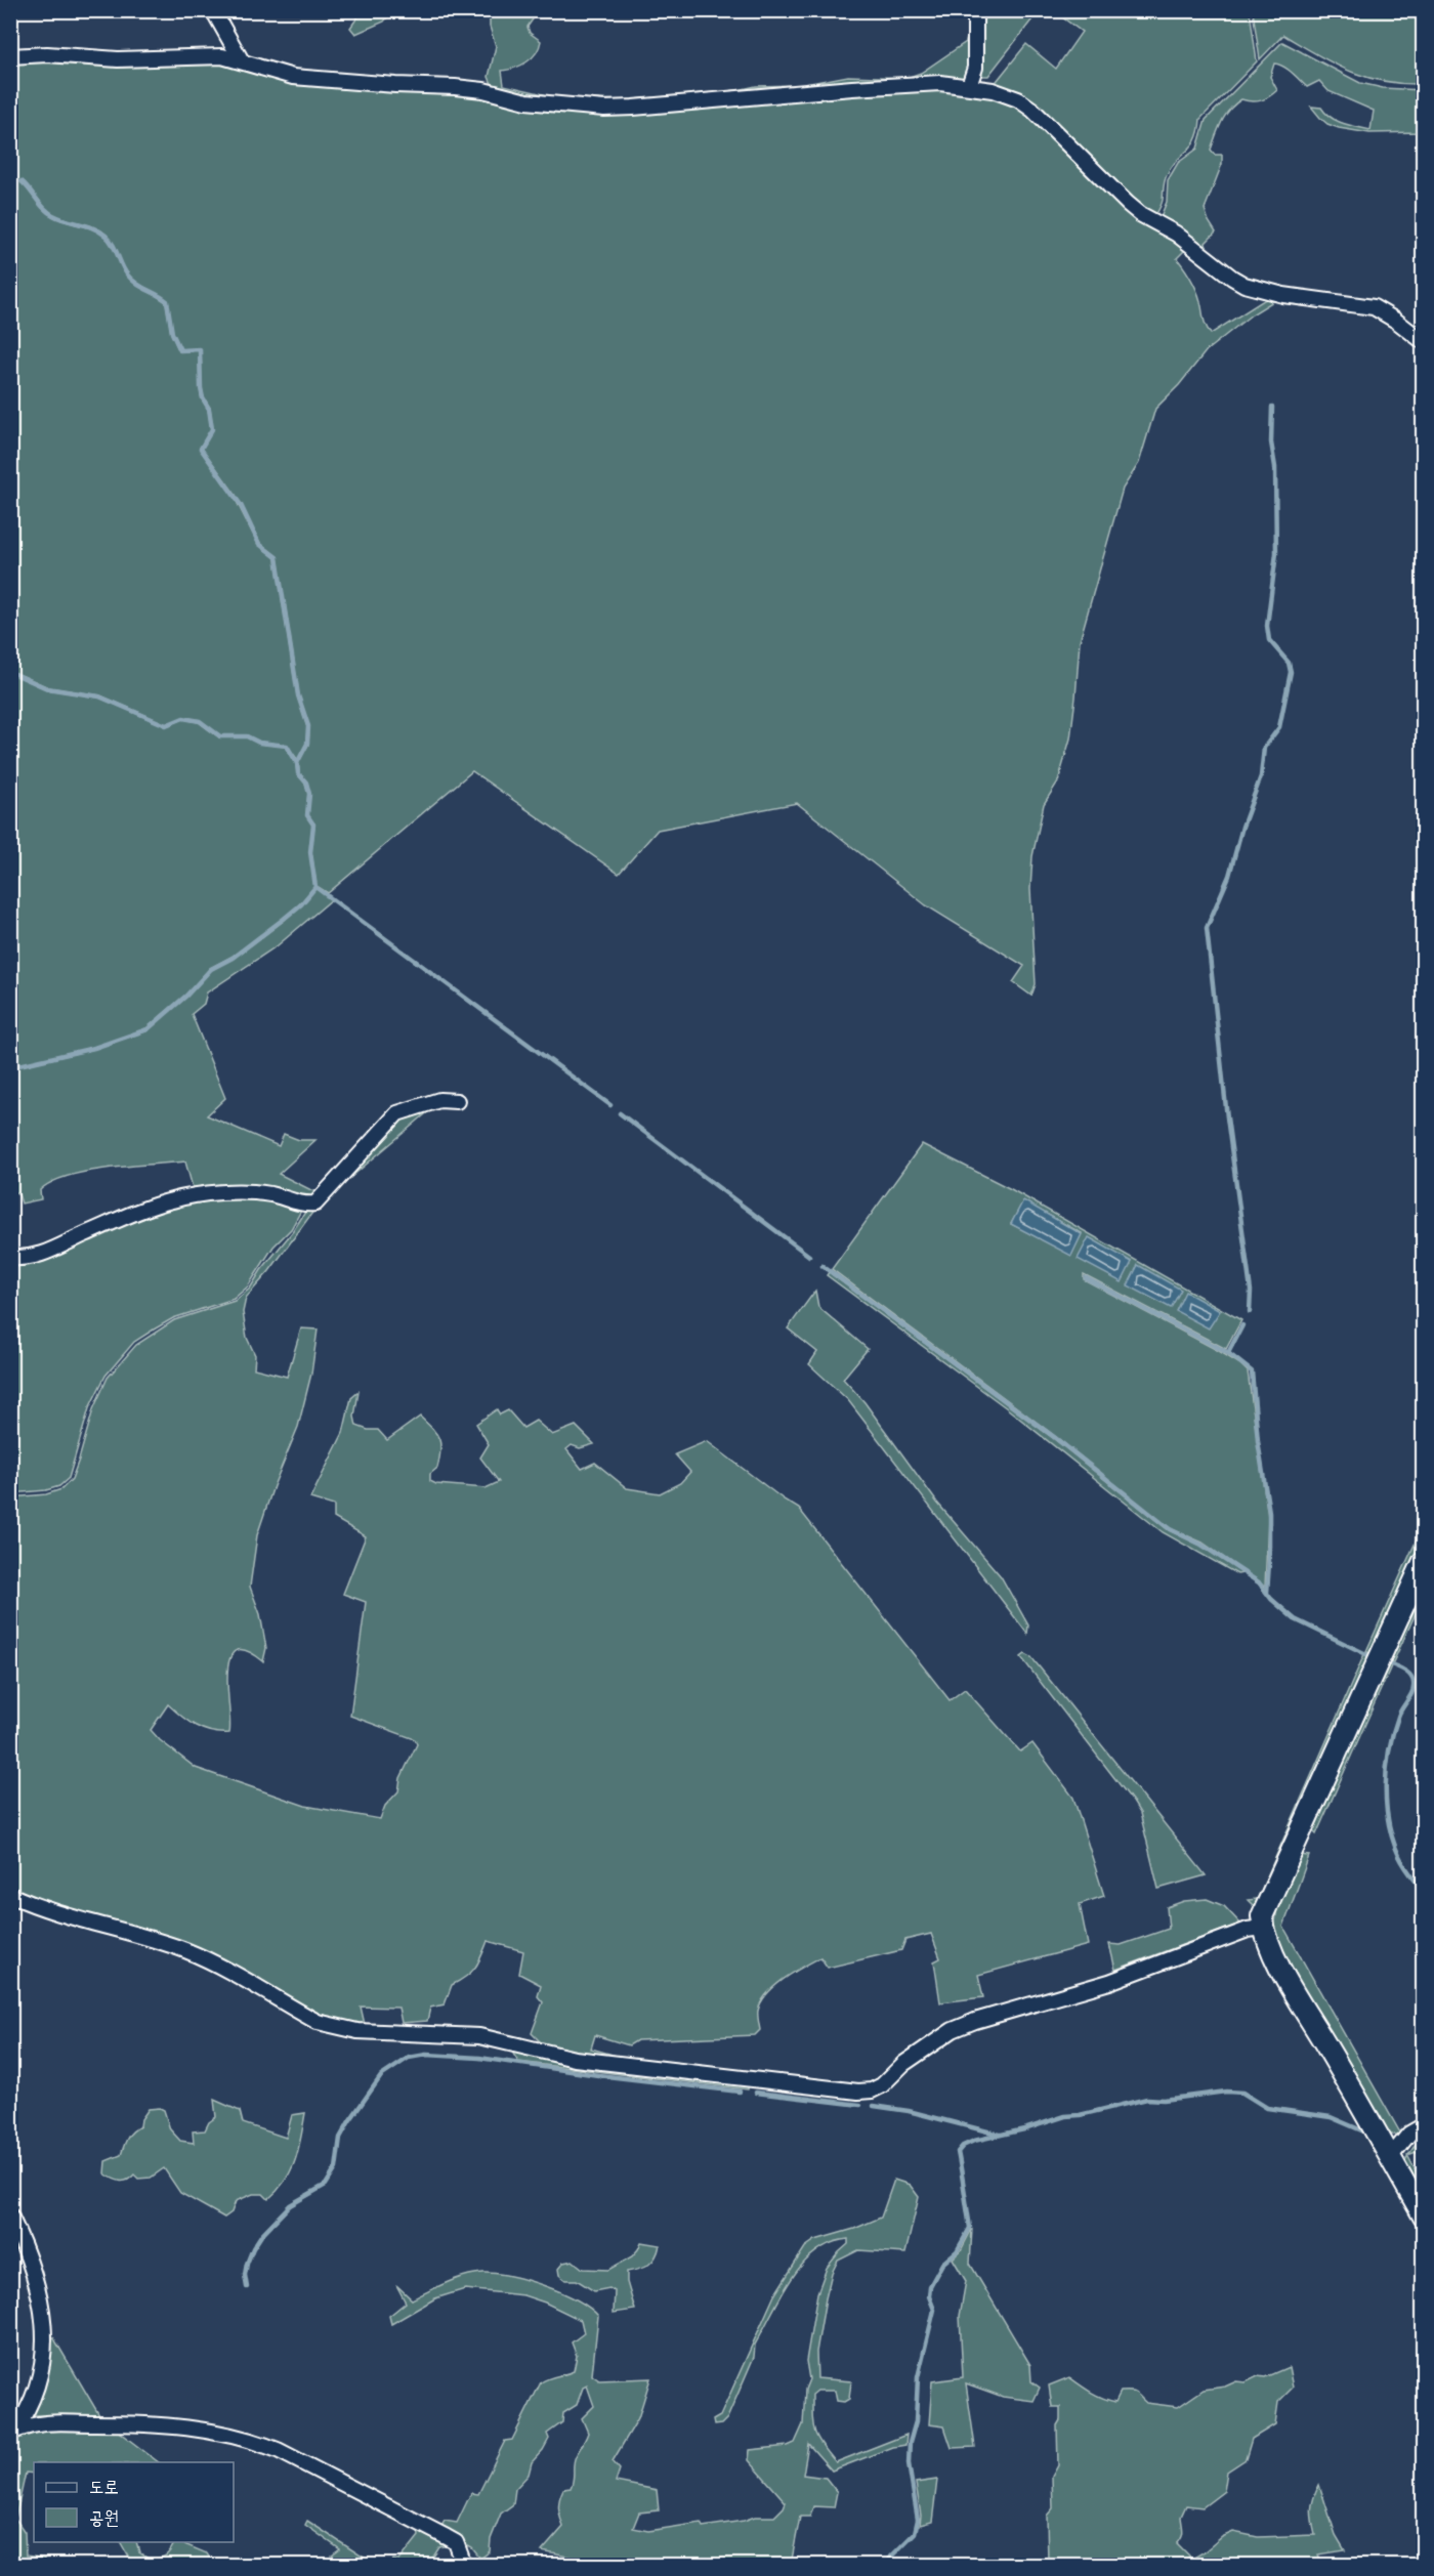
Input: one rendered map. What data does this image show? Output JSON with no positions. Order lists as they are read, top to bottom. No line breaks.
{"legend":["도로","공원"]}
